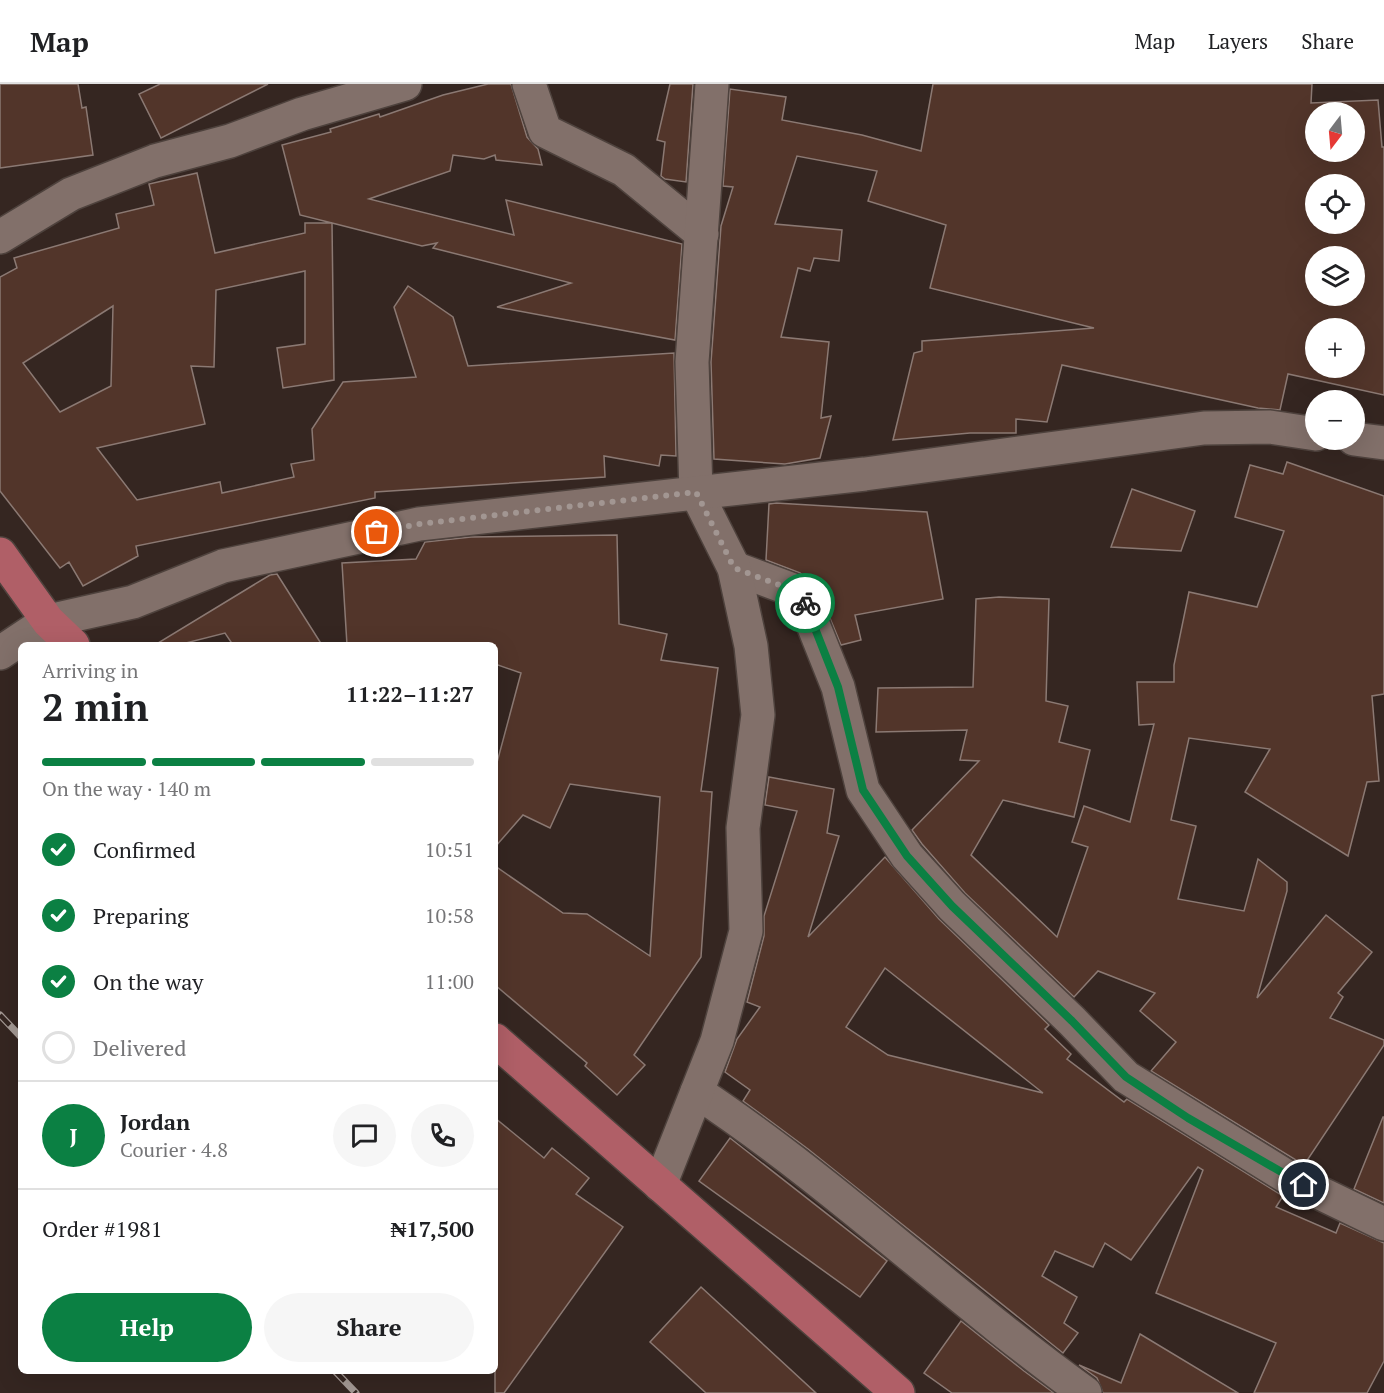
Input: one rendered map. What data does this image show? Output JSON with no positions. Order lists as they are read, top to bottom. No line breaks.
{"north":"bottom","page":{"header":"Map","nav":["Map","Layers","Share"],"map_buttons":["+","−"],"heading":["2 min","Arriving in","11:22–11:27"],"panel":["Jordan","Courier · 4.8","Order #1981","₦17,500"],"bar":"On the way · 140 m","list":[["Confirmed","10:51"],["Preparing","10:58"],["On the way","11:00"],"Delivered"],"round":"J","buttons":["Help","Share"]}}
